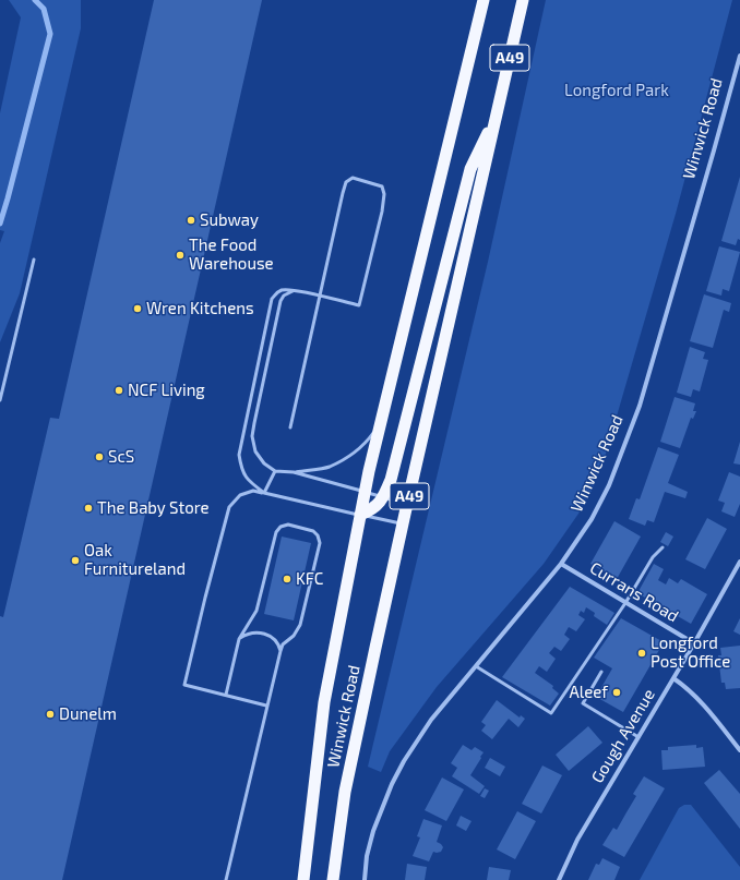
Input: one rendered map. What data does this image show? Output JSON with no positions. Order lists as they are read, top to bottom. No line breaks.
{"streets":{"highway":["A49","Winwick Road"],"street":["Currans Road","Gough Avenue"]},"crossings":[["Winwick Road","Currans Road"],["Currans Road","Gough Avenue"]],"parks":["Longford Park"],"places":["Subway","The Food Warehouse","Wren Kitchens","NCF Living","ScS","The Baby Store","Oak Furnitureland","KFC","Longford Post Office","Aleef","Dunelm"]}
